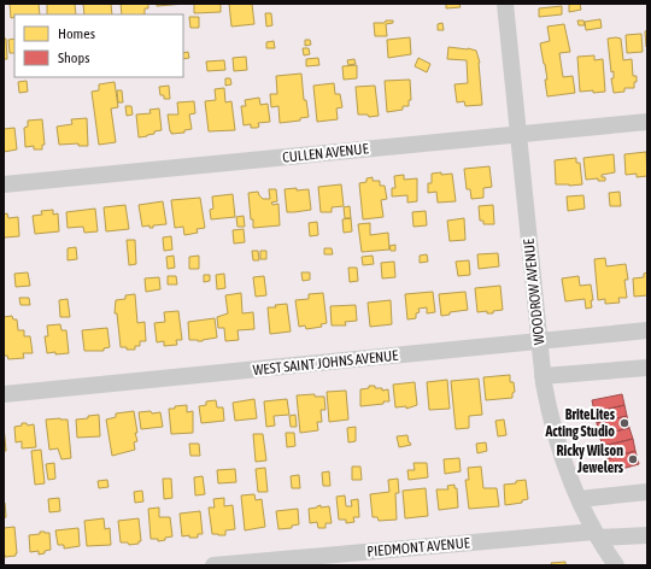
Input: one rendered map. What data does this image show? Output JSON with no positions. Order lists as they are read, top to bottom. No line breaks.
{"streets":{"street":["CULLEN AVENUE","WOODROW AVENUE","WEST SAINT JOHNS AVENUE","PIEDMONT AVENUE"]},"crossings":[["CULLEN AVENUE","WOODROW AVENUE"],["WOODROW AVENUE","WEST SAINT JOHNS AVENUE"],["WOODROW AVENUE","PIEDMONT AVENUE"]],"places":["BriteLites Acting Studio","Ricky Wilson Jewelers"],"legend":["Homes","Shops"]}
